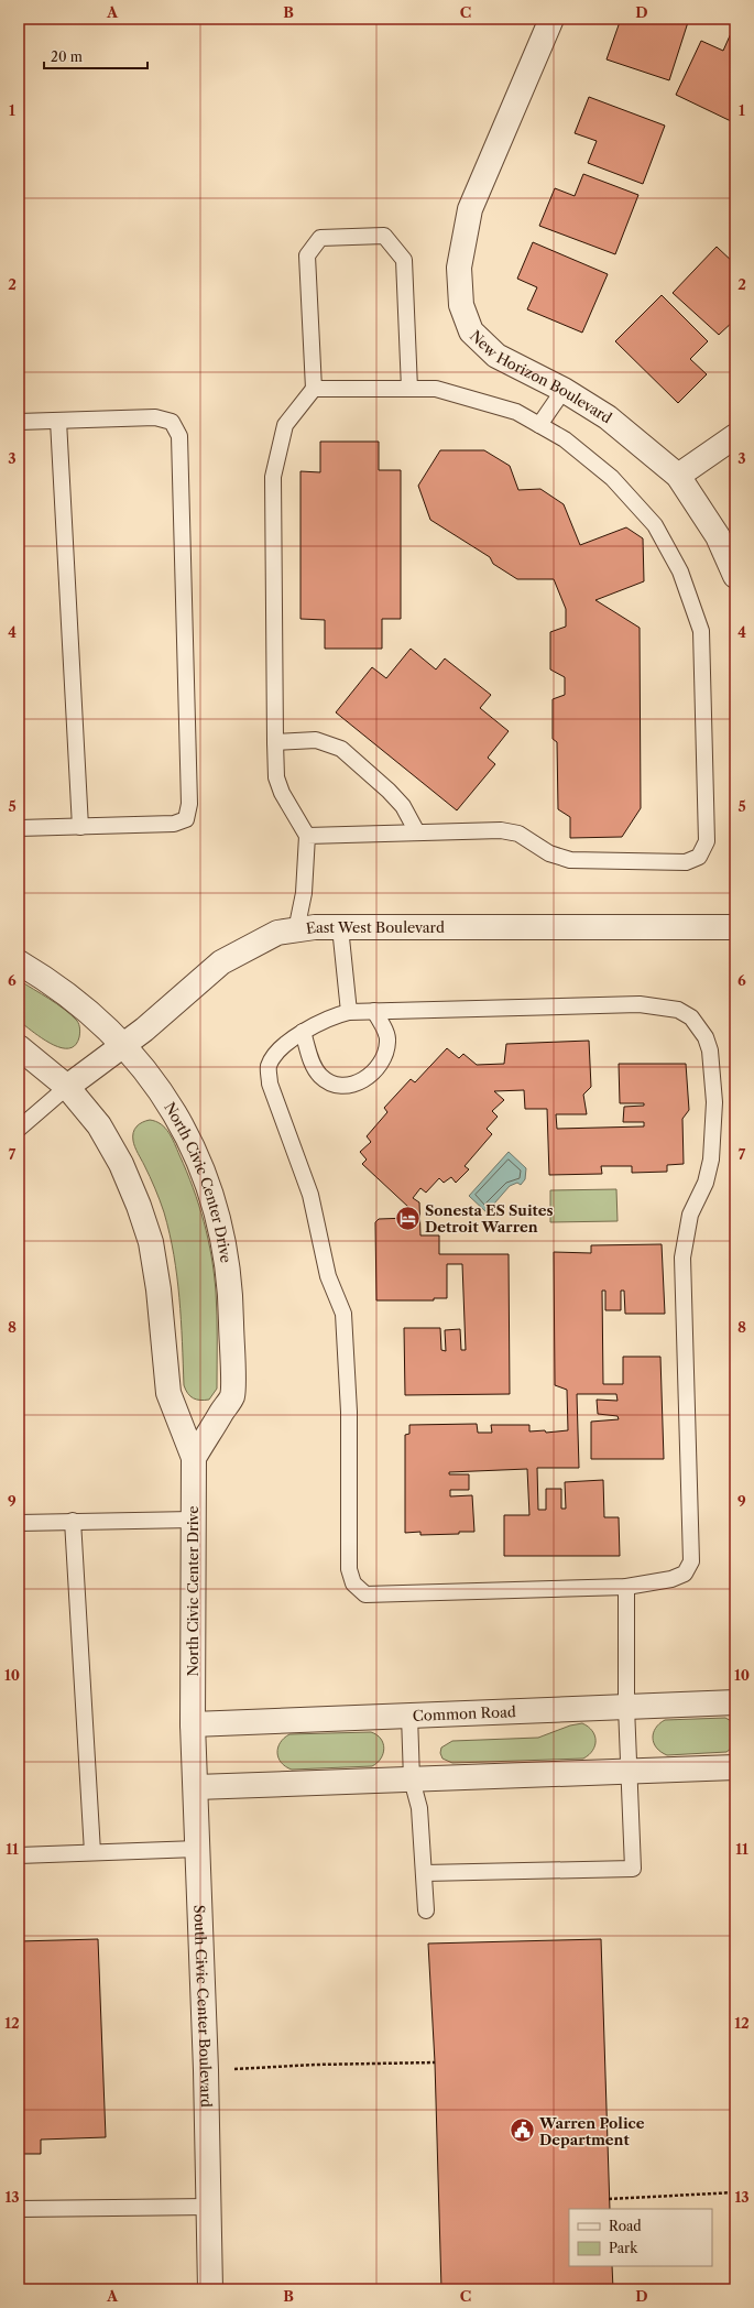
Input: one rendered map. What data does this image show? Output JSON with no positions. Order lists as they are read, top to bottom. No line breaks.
{"streets":{"street":["New Horizon Boulevard","East West Boulevard","North Civic Center Drive","Common Road","South Civic Center Boulevard"]},"crossings":[["East West Boulevard","North Civic Center Drive"],["North Civic Center Drive","Common Road"],["North Civic Center Drive","South Civic Center Boulevard"],["Common Road","South Civic Center Boulevard"]],"places":{"hotel":["Sonesta ES Suites Detroit Warren"],"public building":["Warren Police Department"]},"legend":["Road","Park"],"scale_bar":"20 m","grid":{"columns":["A","B","C","D"],"rows":["1","2","3","4","5","6","7","8","9","10","11","12","13"]}}
